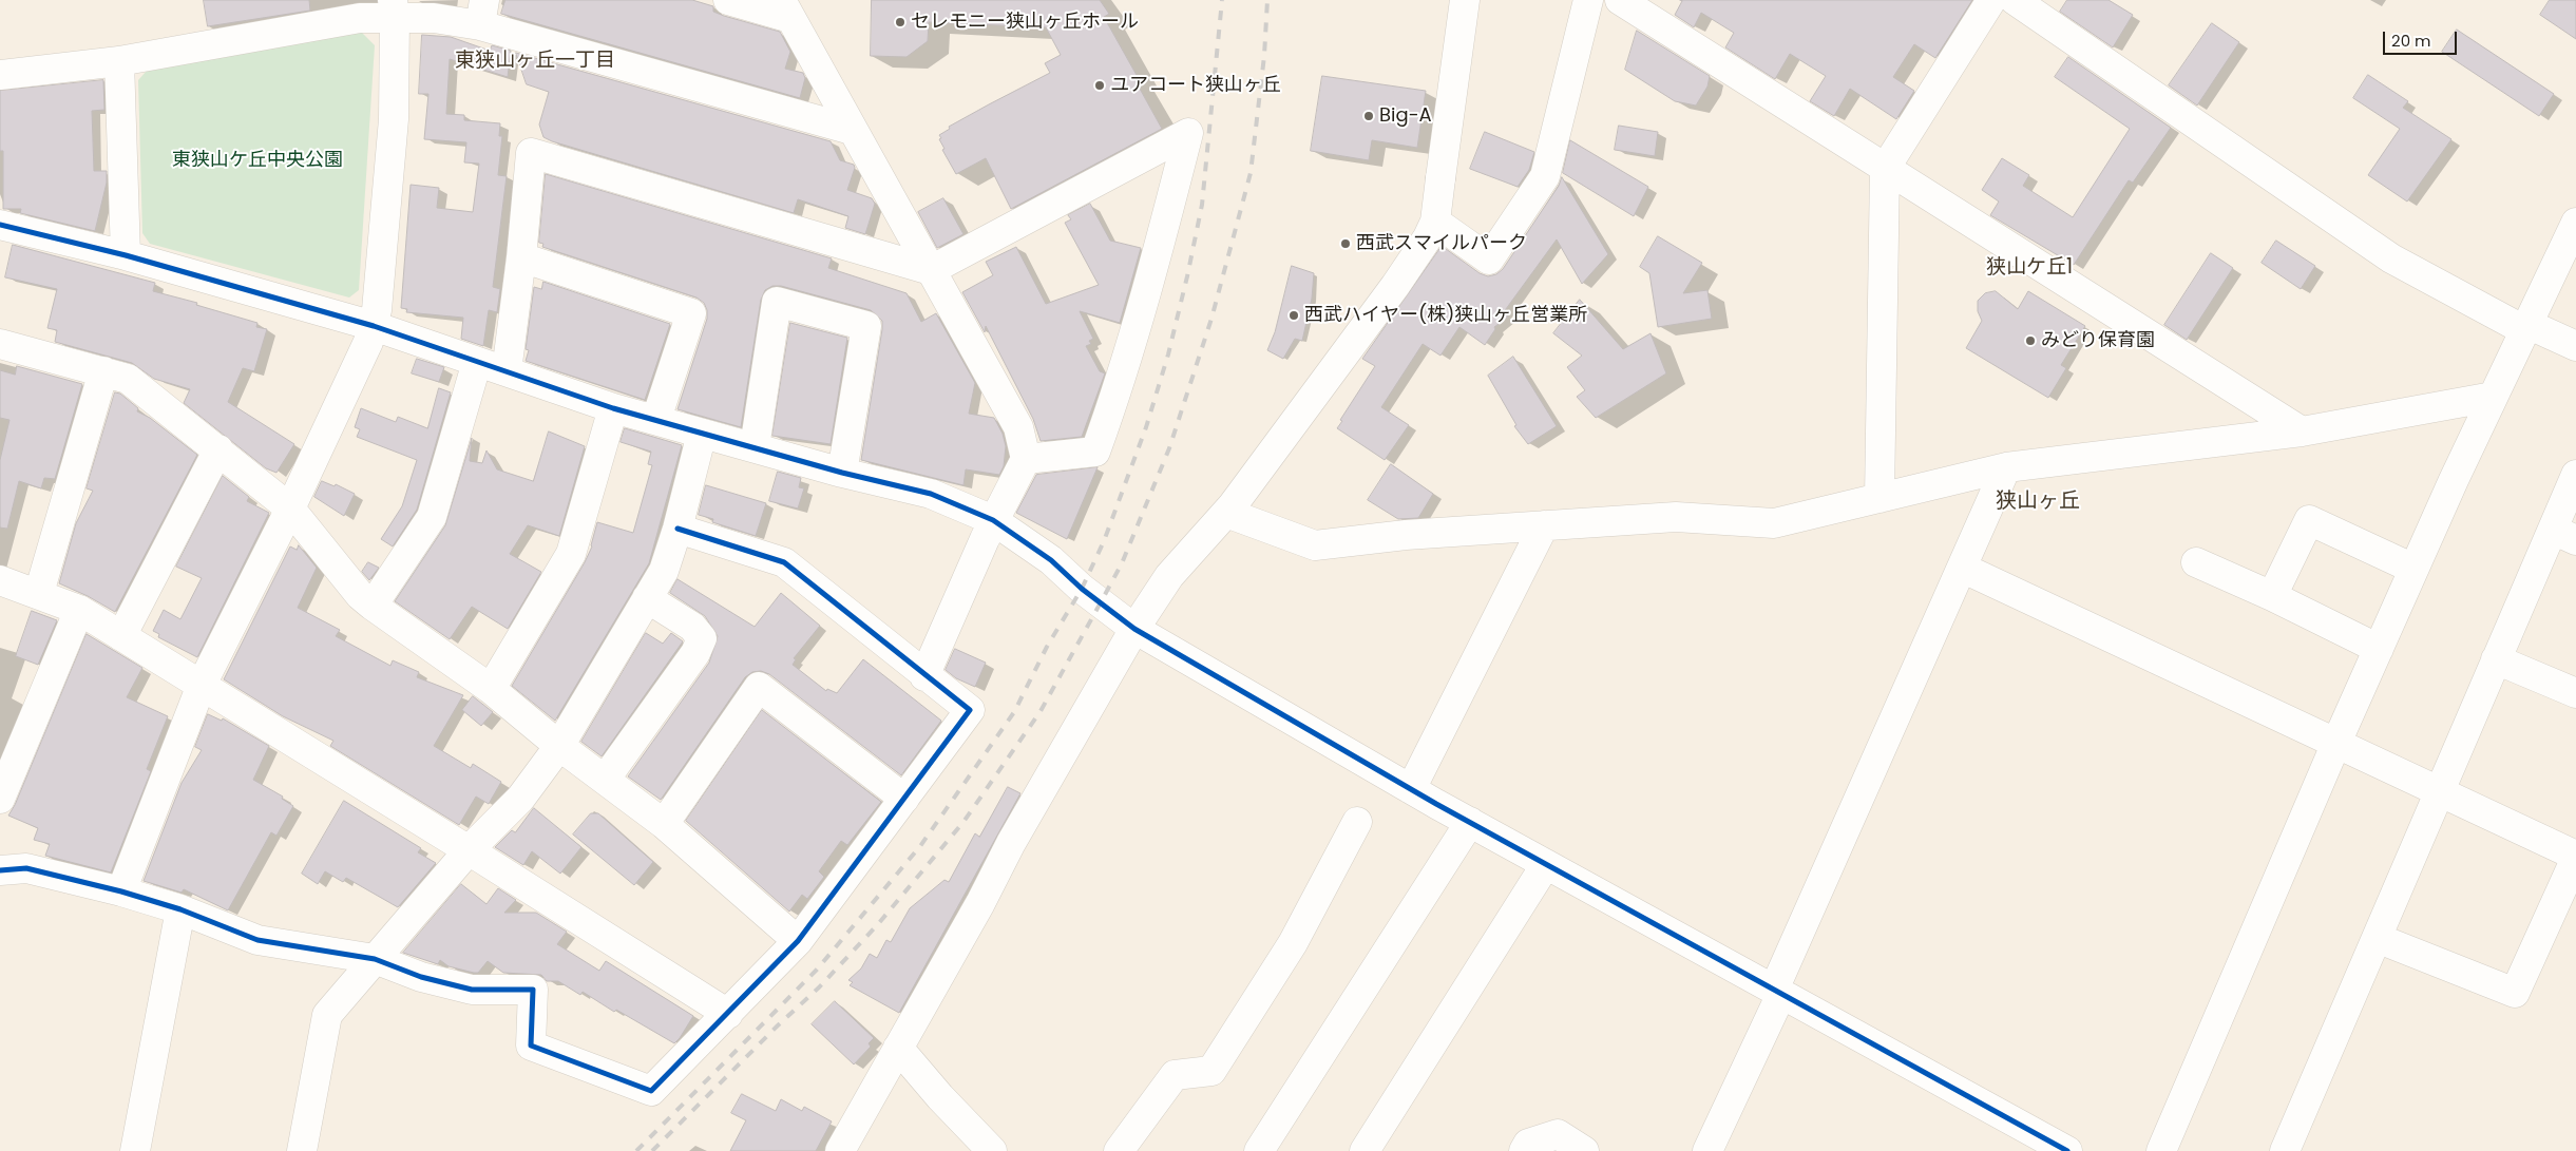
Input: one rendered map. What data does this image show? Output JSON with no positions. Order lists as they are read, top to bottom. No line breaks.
{"districts":["東狭山ヶ丘一丁目","狭山ケ丘1","狭山ヶ丘"],"parks":["東狭山ケ丘中央公園"],"places":["セレモニー狭山ヶ丘ホール","ユアコート狭山ヶ丘","Big-A","西武スマイルパーク","西武ハイヤー(株)狭山ヶ丘営業所","みどり保育園"],"scale_bar":"20 m"}
